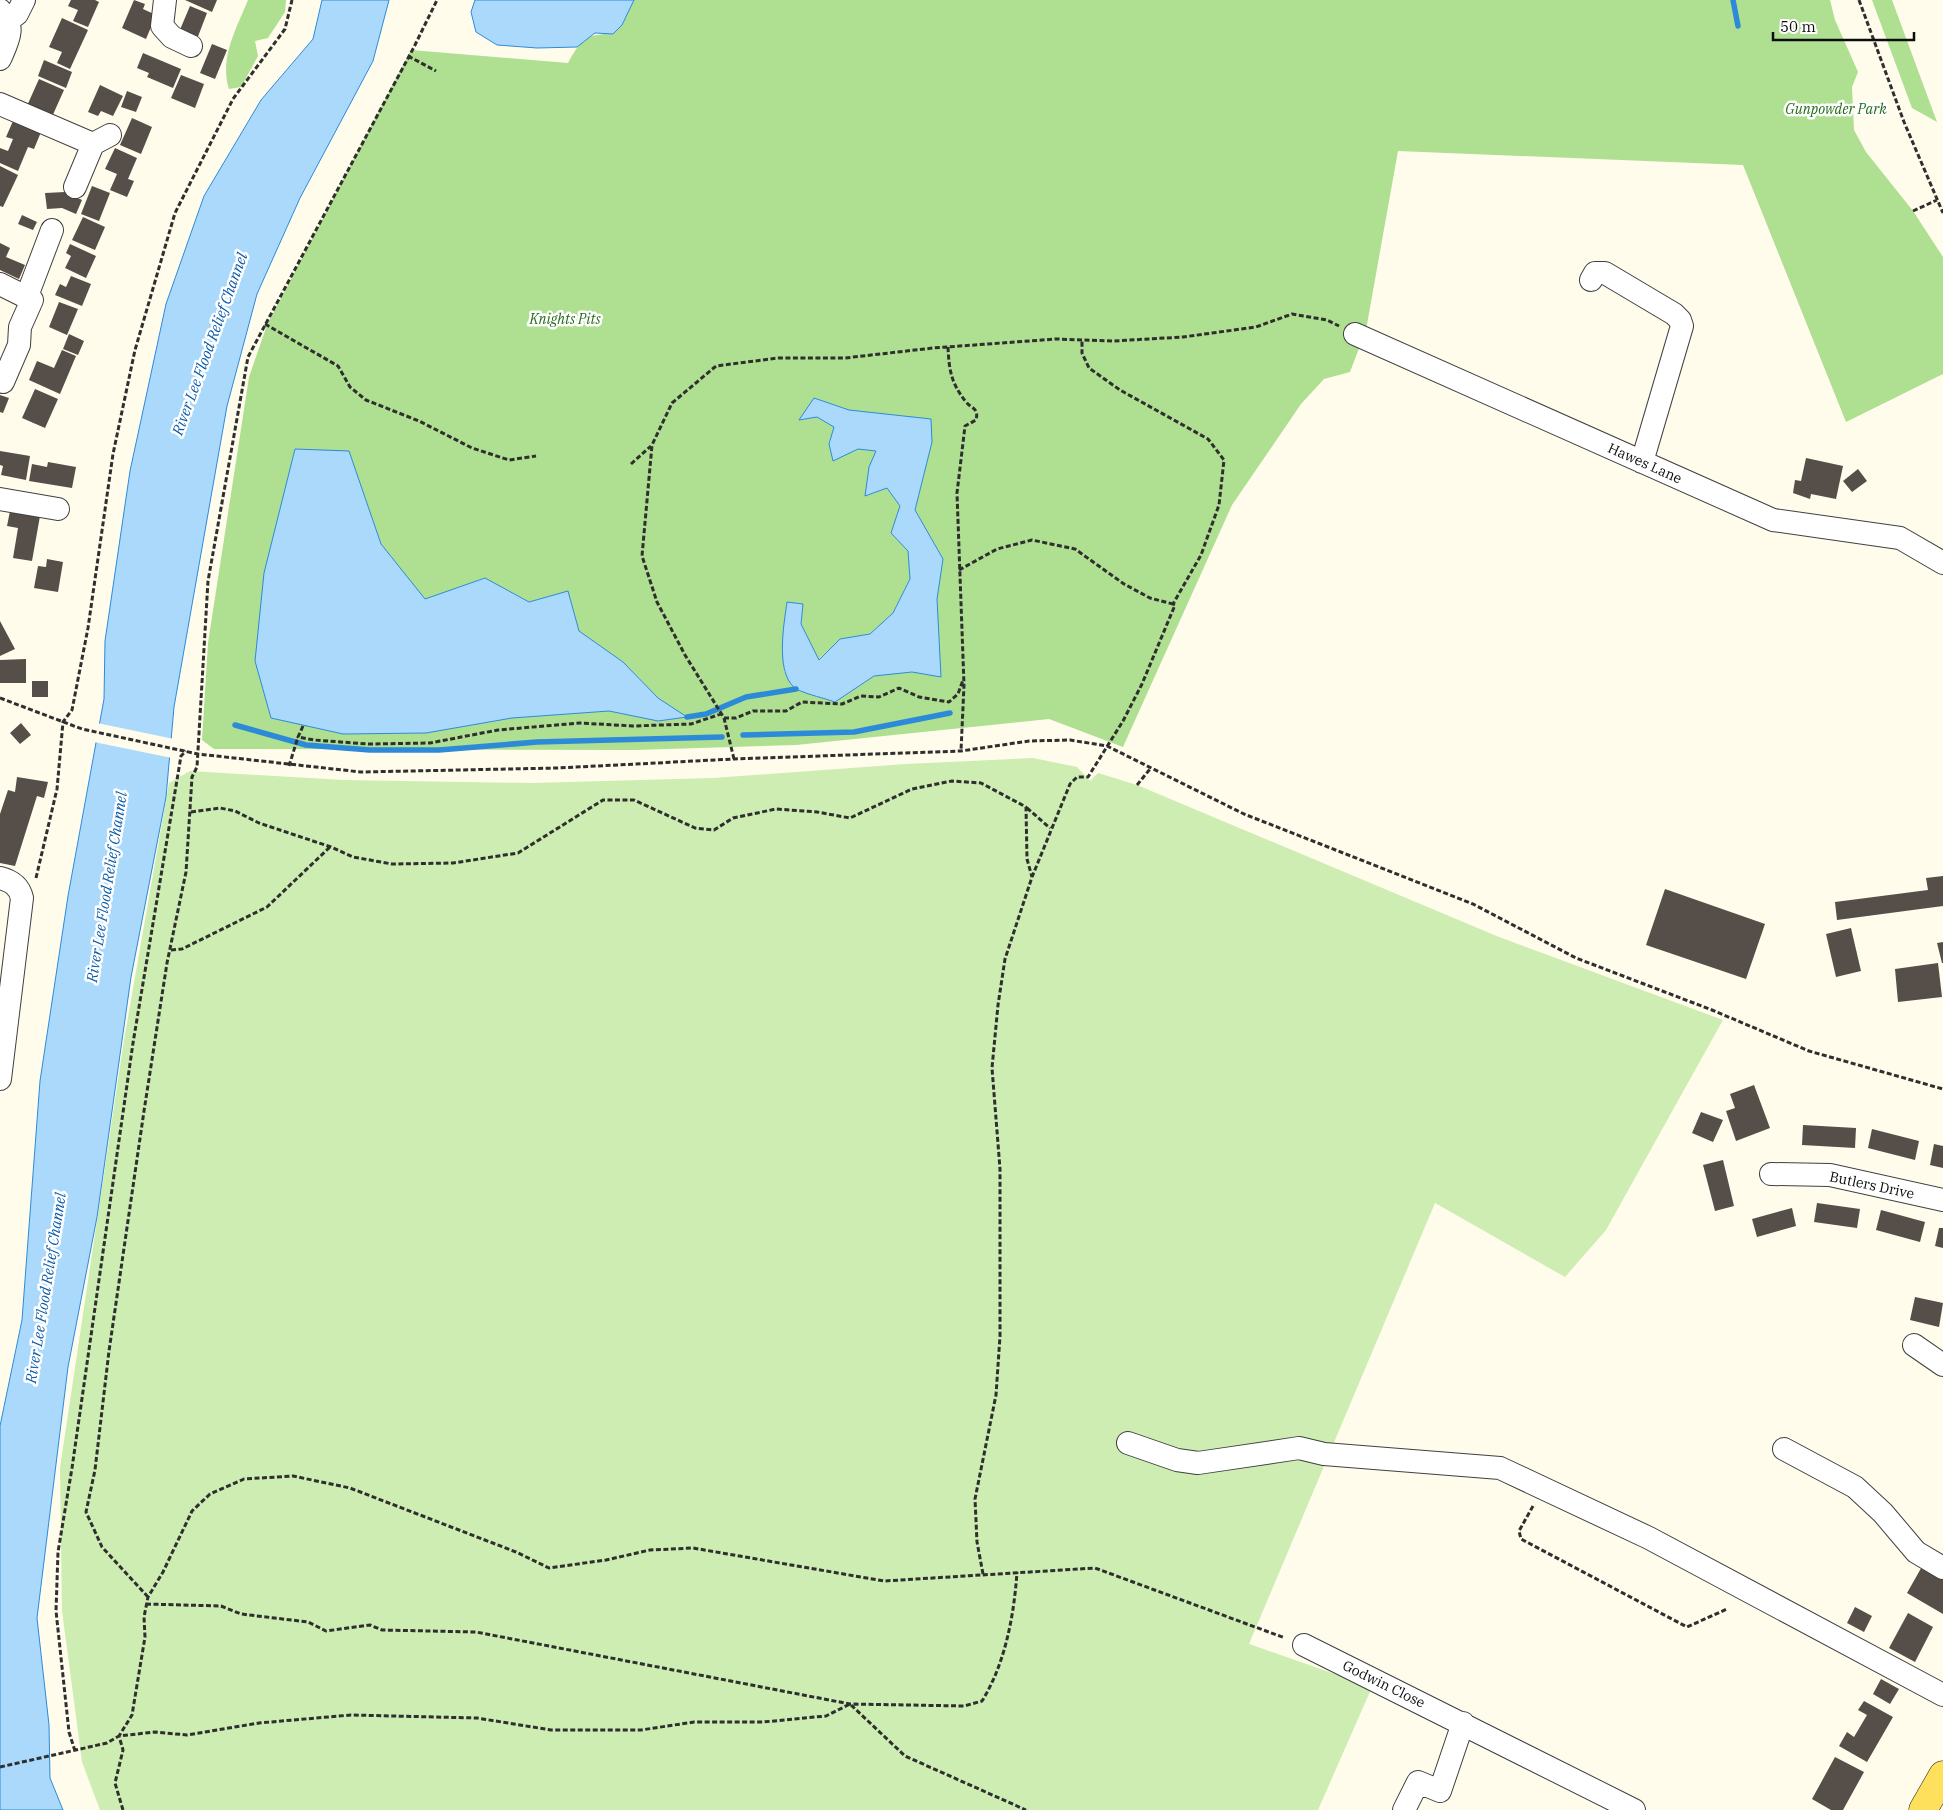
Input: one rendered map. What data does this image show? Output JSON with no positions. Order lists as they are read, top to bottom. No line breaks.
{"streets":{"street":["Hawes Lane","Butlers Drive","Godwin Close"]},"water":["River Lee Flood Relief Channel"],"parks":["Gunpowder Park","Knights Pits"],"scale_bar":"50 m"}
